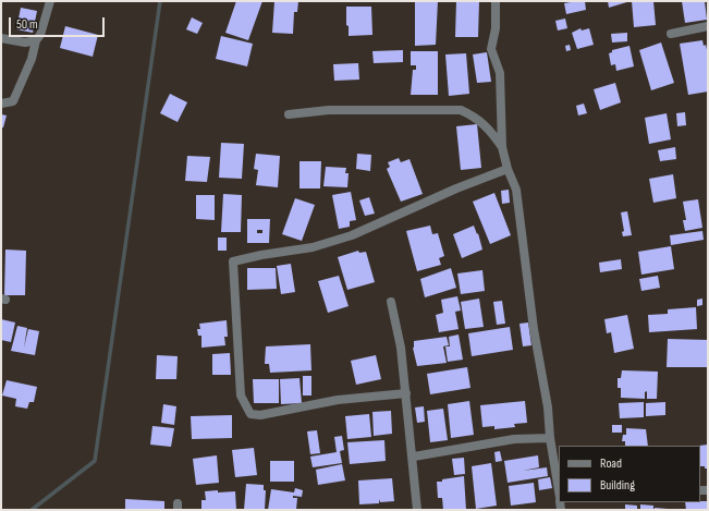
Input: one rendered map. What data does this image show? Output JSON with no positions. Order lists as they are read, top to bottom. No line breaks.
{"legend":["Road","Building"],"scale_bar":"50 m"}
